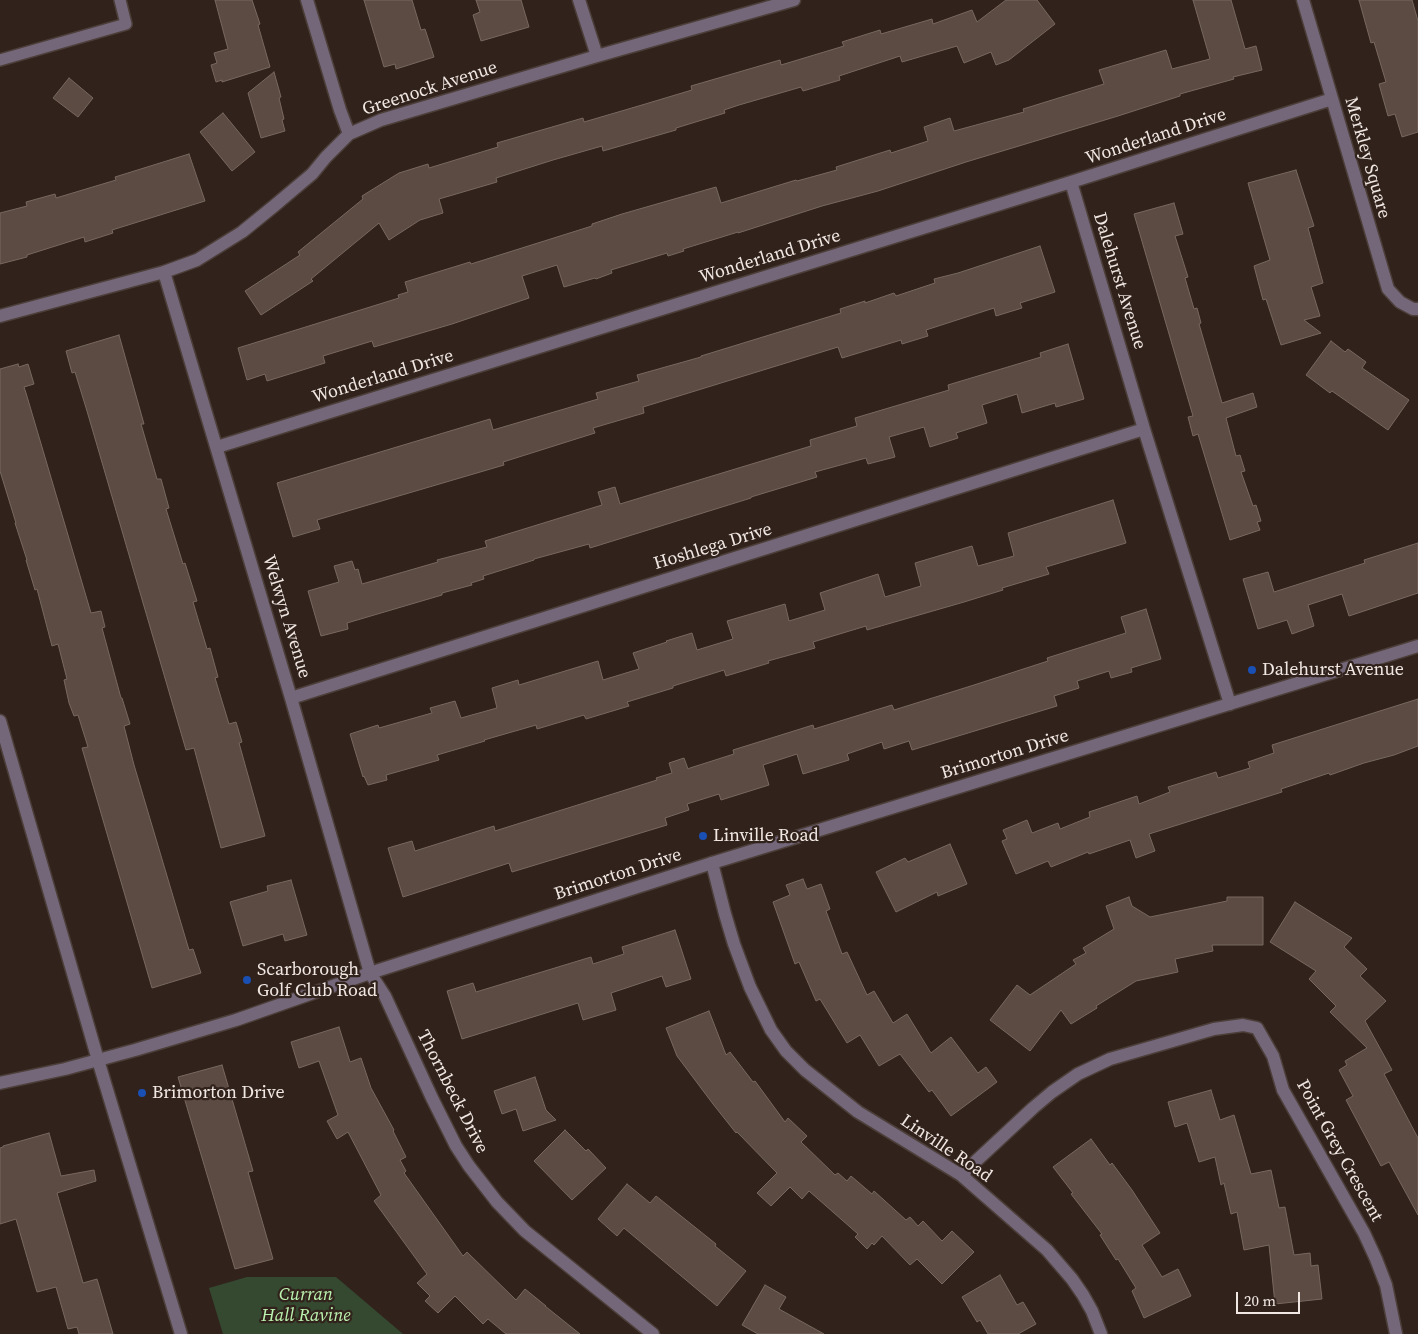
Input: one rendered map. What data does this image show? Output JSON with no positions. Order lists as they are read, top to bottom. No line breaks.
{"streets":{"street":["Greenock Avenue","Wonderland Drive","Merkley Square","Dalehurst Avenue","Hoshlega Drive","Welwyn Avenue","Brimorton Drive","Thornbeck Drive","Linville Road","Point Grey Crescent"]},"crossings":[["Greenock Avenue","Welwyn Avenue"],["Wonderland Drive","Merkley Square"],["Wonderland Drive","Dalehurst Avenue"],["Wonderland Drive","Welwyn Avenue"],["Dalehurst Avenue","Hoshlega Drive"],["Dalehurst Avenue","Brimorton Drive"],["Hoshlega Drive","Welwyn Avenue"],["Welwyn Avenue","Brimorton Drive"],["Welwyn Avenue","Thornbeck Drive"],["Brimorton Drive","Thornbeck Drive"],["Brimorton Drive","Linville Road"],["Linville Road","Point Grey Crescent"]],"parks":["Curran Hall Ravine"],"places":["Dalehurst Avenue","Linville Road","Scarborough Golf Club Road","Brimorton Drive"],"scale_bar":"20 m"}
